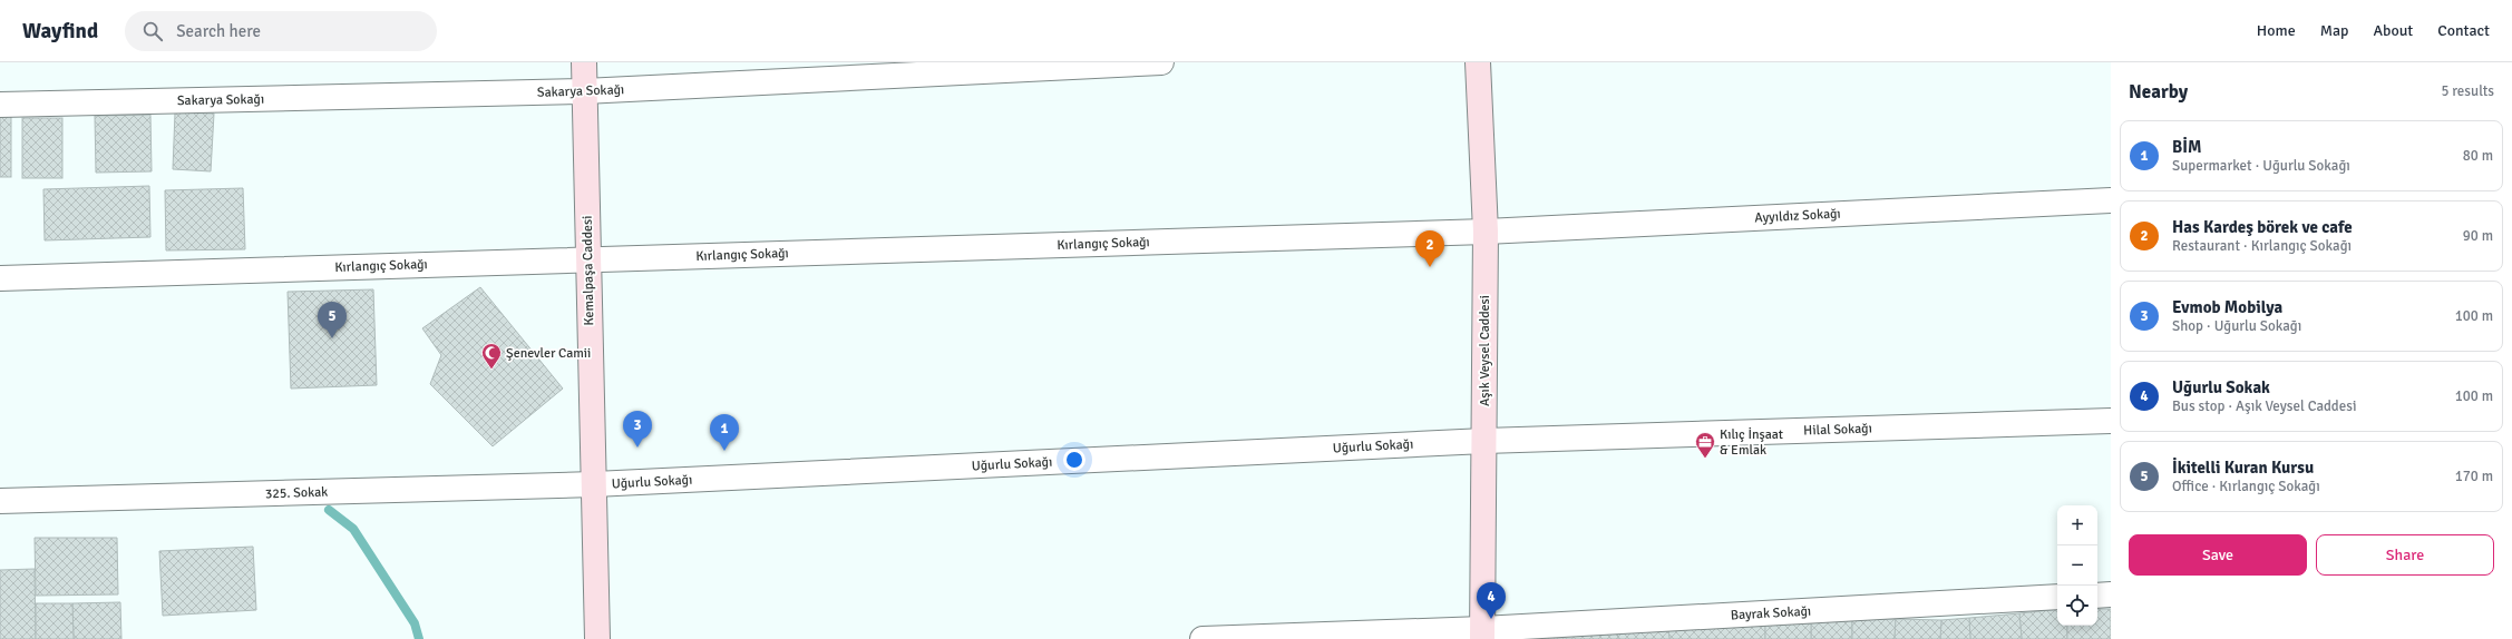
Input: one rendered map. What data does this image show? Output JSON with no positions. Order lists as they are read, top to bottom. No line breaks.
{"streets":{"main road":["Kemalpaşa Caddesi","Aşık Veysel Caddesi"],"street":["Sakarya Sokağı","Ayyıldız Sokağı","Kırlangıç Sokağı","Hilal Sokağı","Uğurlu Sokağı","325. Sokak","Bayrak Sokağı"]},"crossings":[["Sakarya Sokağı","Kemalpaşa Caddesi"],["Ayyıldız Sokağı","Kırlangıç Sokağı"],["Ayyıldız Sokağı","Aşık Veysel Caddesi"],["Kırlangıç Sokağı","Kemalpaşa Caddesi"],["Kırlangıç Sokağı","Aşık Veysel Caddesi"],["Kemalpaşa Caddesi","Uğurlu Sokağı"],["Kemalpaşa Caddesi","325. Sokak"],["Aşık Veysel Caddesi","Hilal Sokağı"],["Aşık Veysel Caddesi","Uğurlu Sokağı"],["Aşık Veysel Caddesi","Bayrak Sokağı"],["Hilal Sokağı","Uğurlu Sokağı"],["Uğurlu Sokağı","325. Sokak"]],"places":{"mosque":["Şenevler Camii"],"office":["Kılıç İnşaat & Emlak"]},"page":{"header":"Wayfind","search":"Search here","nav":["Home","Map","About","Contact"],"heading":["Nearby","5 results"],"list":[{"mark":"1","name":"BİM","note":"Supermarket · Uğurlu Sokağı","value":"80 m"},{"mark":"2","name":"Has Kardeş börek ve cafe","note":"Restaurant · Kırlangıç Sokağı","value":"90 m"},{"mark":"3","name":"Evmob Mobilya","note":"Shop · Uğurlu Sokağı","value":"100 m"},{"mark":"4","name":"Uğurlu Sokak","note":"Bus stop · Aşık Veysel Caddesi","value":"100 m"},{"mark":"5","name":"İkitelli Kuran Kursu","note":"Office · Kırlangıç Sokağı","value":"170 m"}],"pins":["2","5","3","1","4"],"map_buttons":["+","−"],"buttons":["Save","Share"]}}
